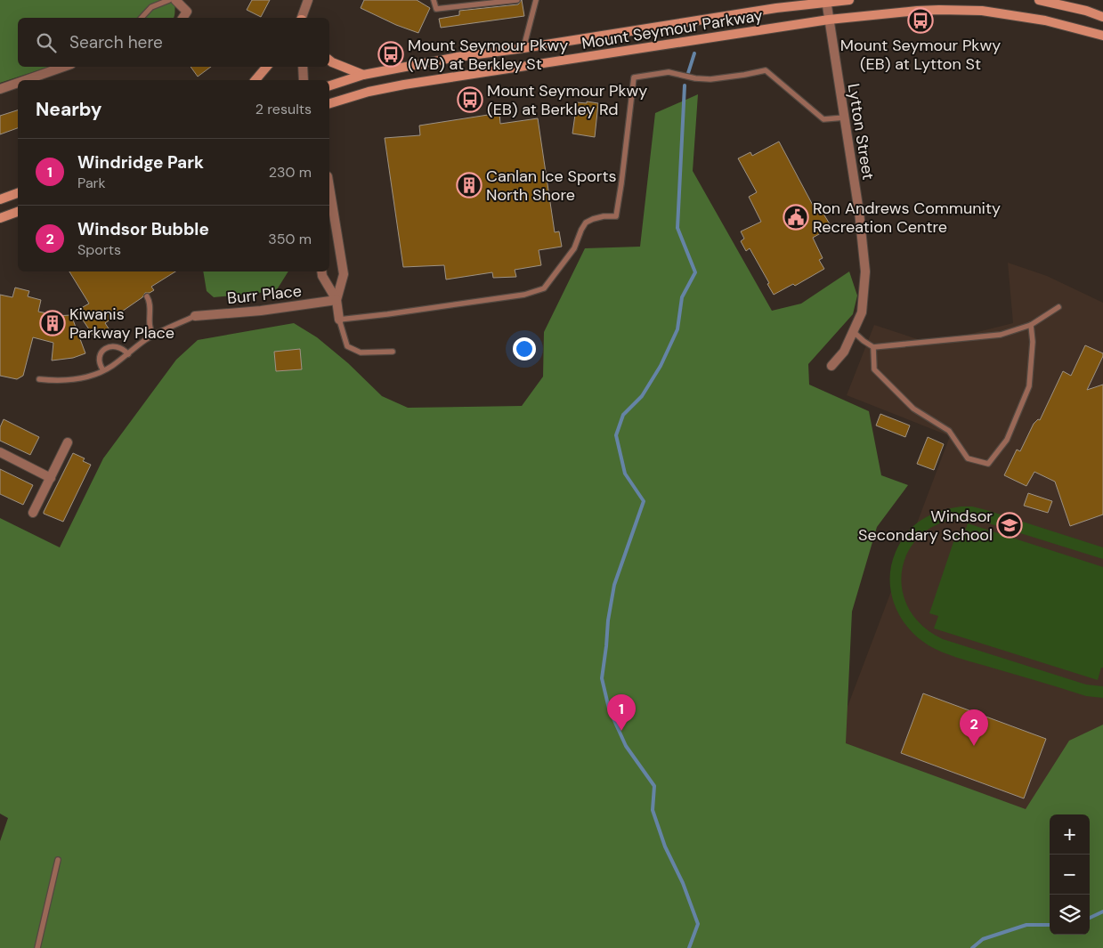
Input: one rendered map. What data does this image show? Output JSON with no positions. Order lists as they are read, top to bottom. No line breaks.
{"streets":{"main road":["Mount Seymour Parkway"],"street":["Lytton Street","Burr Place"]},"crossings":[["Mount Seymour Parkway","Lytton Street"]],"places":{"bus stop":["Mount Seymour Pkwy (EB) at Lytton St","Mount Seymour Pkwy (WB) at Berkley St","Mount Seymour Pkwy (EB) at Berkley Rd"],"building":["Canlan Ice Sports North Shore","Kiwanis Parkway Place"],"public building":["Ron Andrews Community Recreation Centre"],"school or university":["Windsor Secondary School"]},"page":{"search":"Search here","heading":["Nearby","2 results"],"list":[{"mark":"1","name":"Windridge Park","note":"Park","value":"230 m"},{"mark":"2","name":"Windsor Bubble","note":"Sports","value":"350 m"}],"pins":["1","2"],"map_buttons":["+","−"]}}
